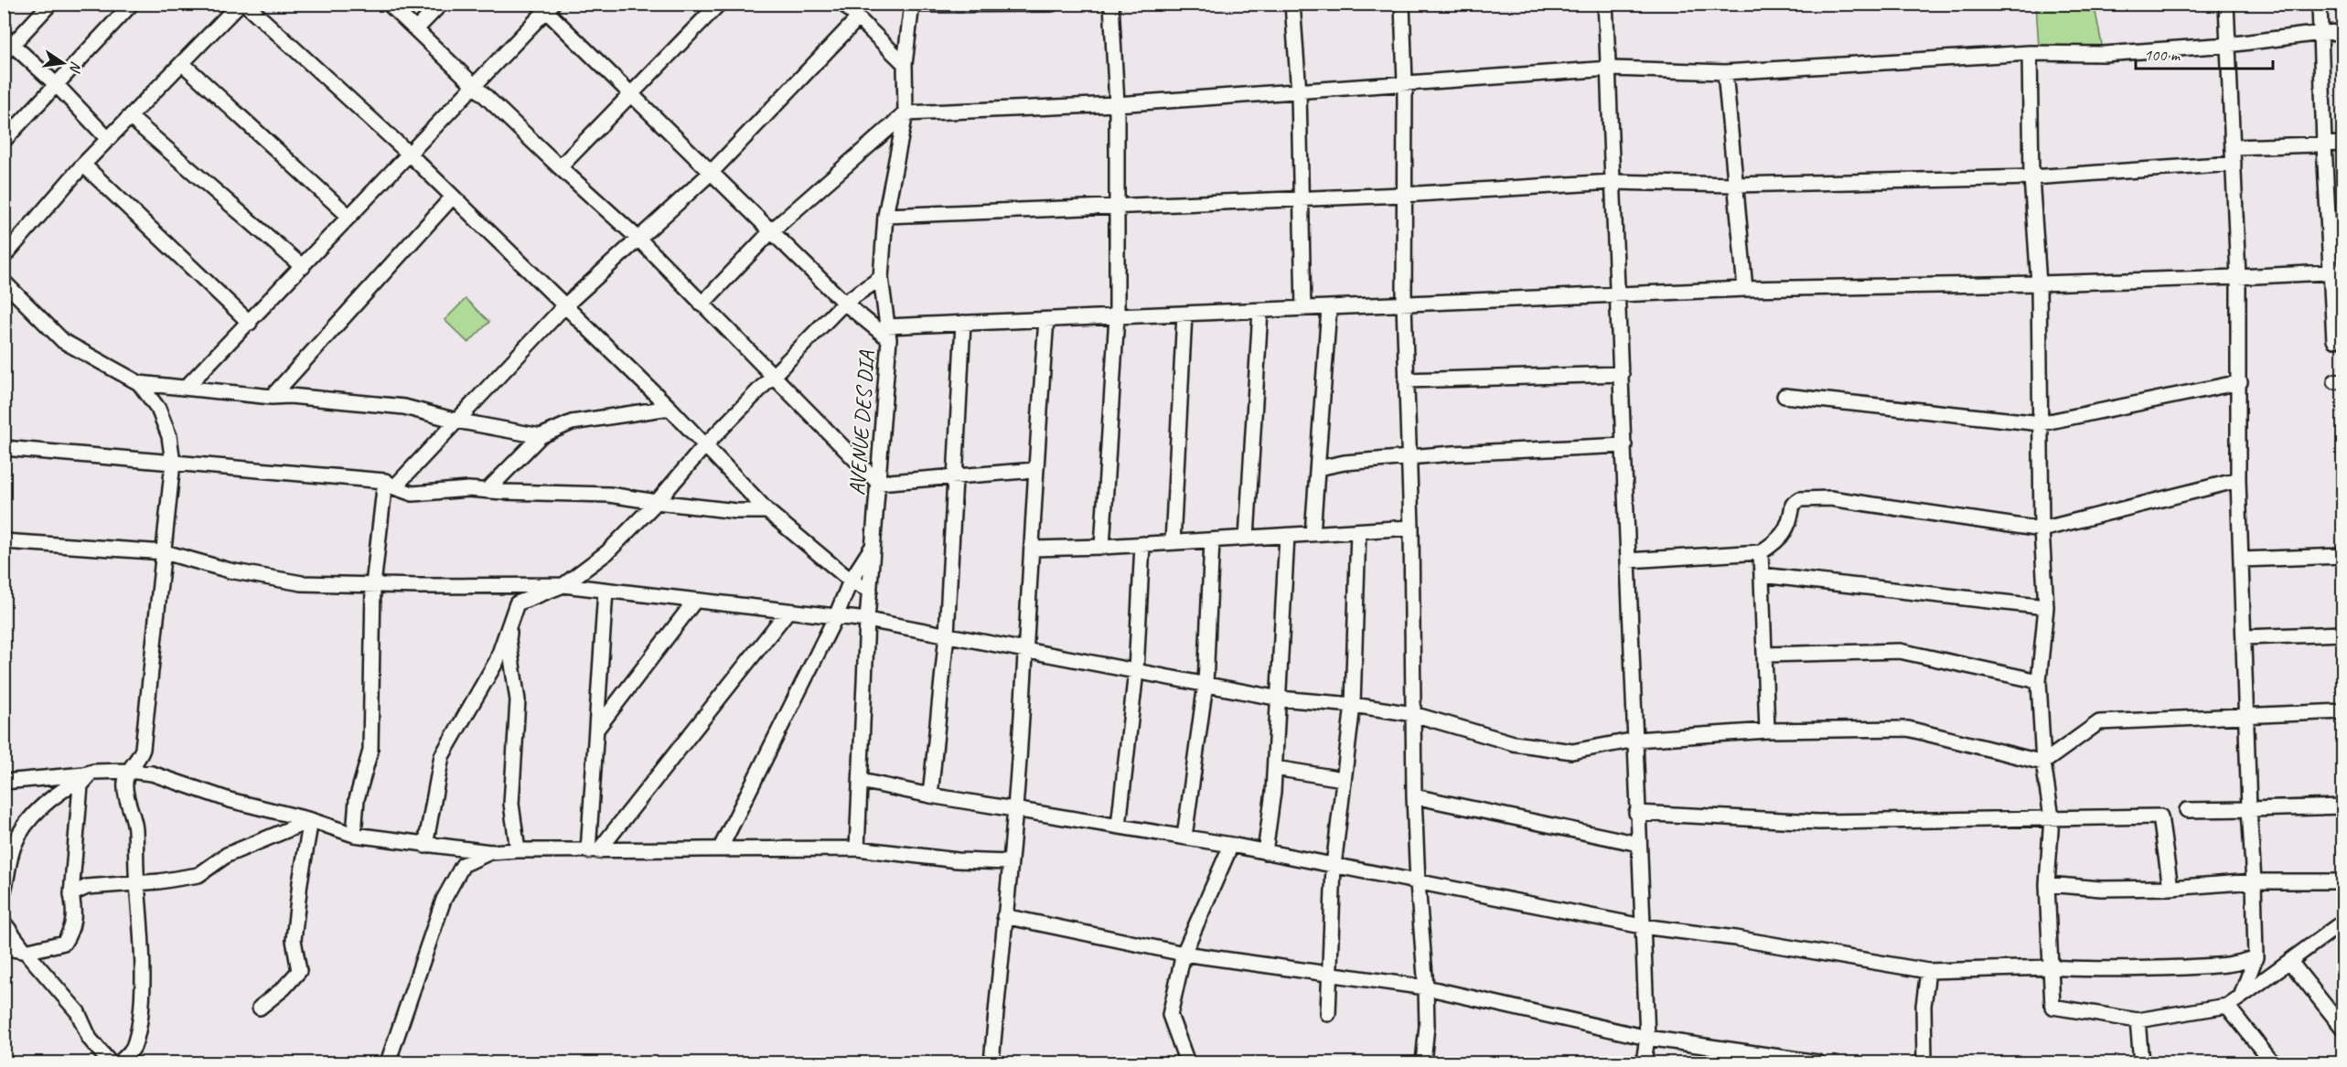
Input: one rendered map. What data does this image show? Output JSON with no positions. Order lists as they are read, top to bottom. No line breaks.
{"streets":{"street":["AVENUE DES DIA"]},"scale_bar":"100 m","north":"right"}
